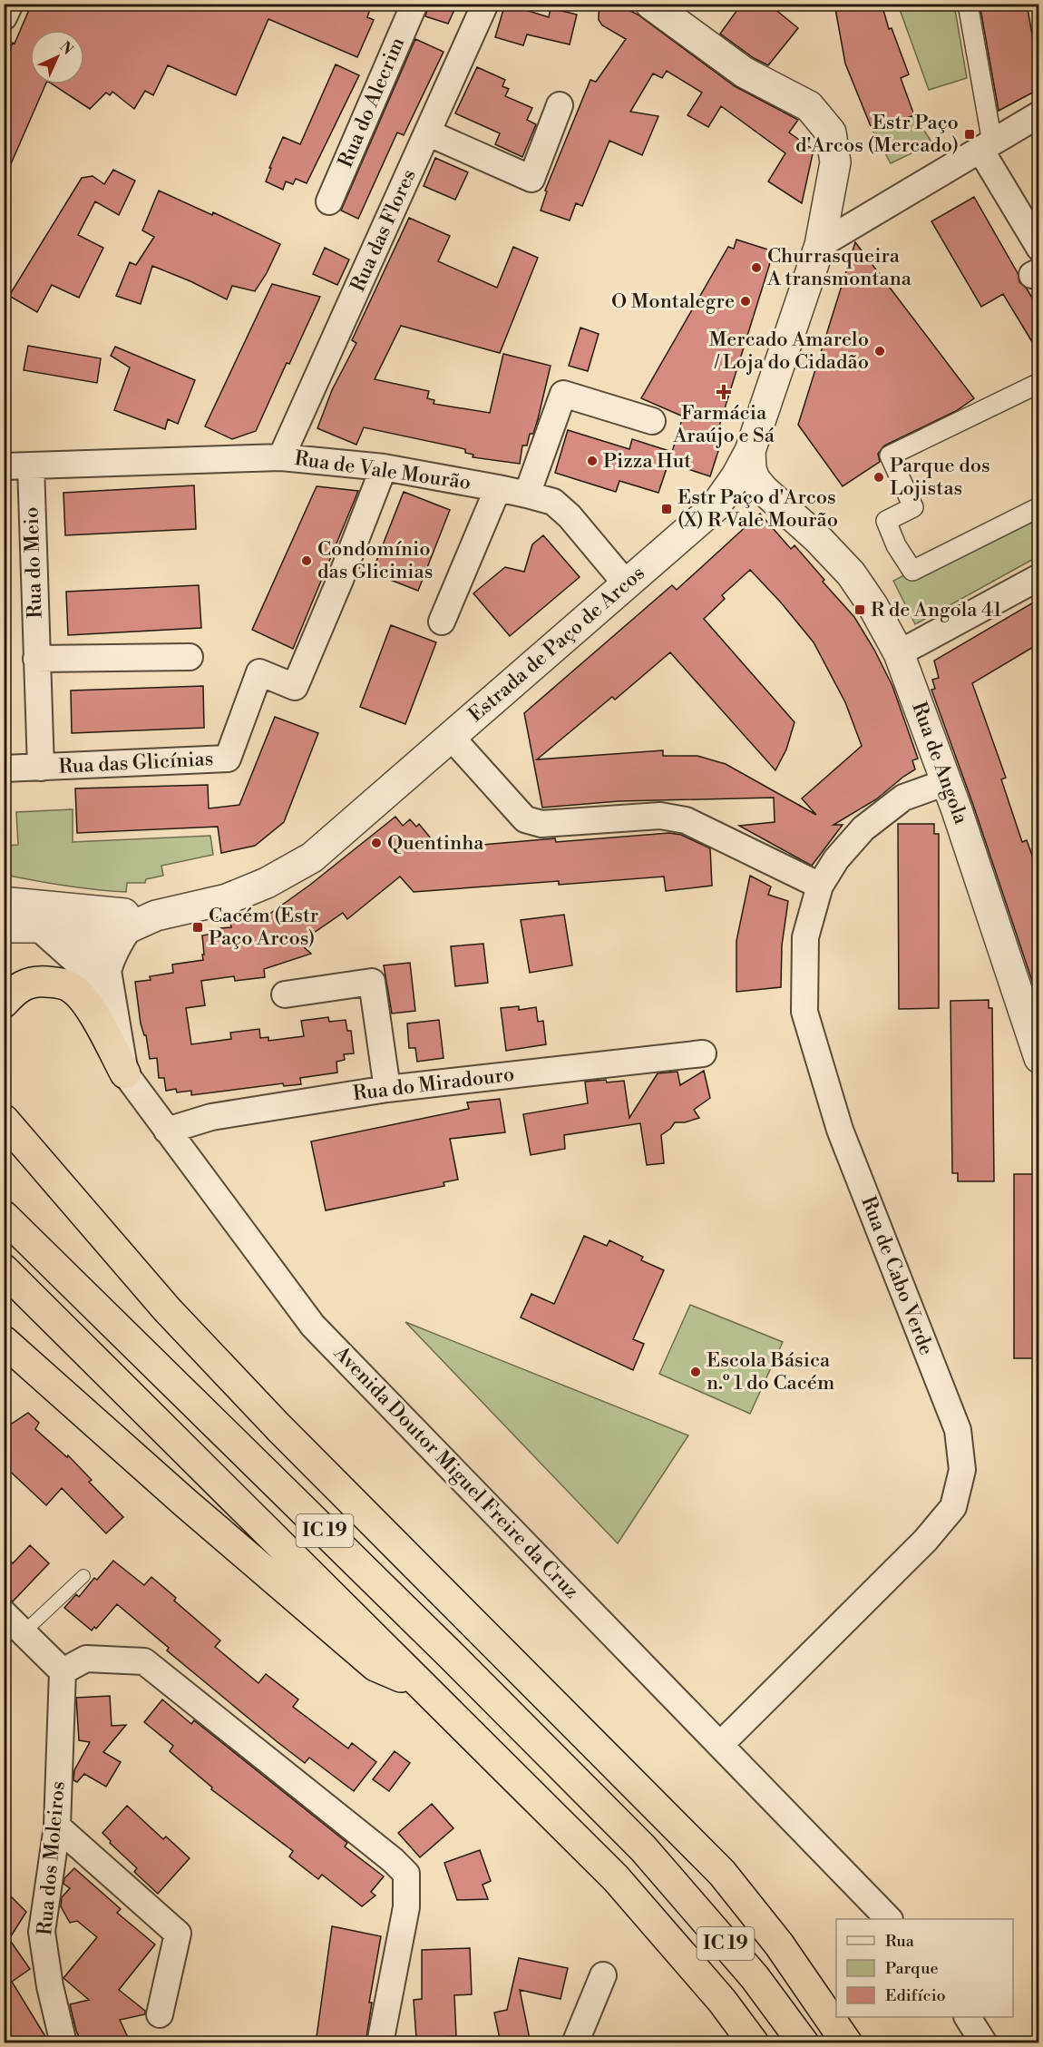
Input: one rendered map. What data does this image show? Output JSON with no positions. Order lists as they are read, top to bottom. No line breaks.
{"streets":{"highway":["IC 19"],"street":["Rua do Alecrim","Rua das Flores","Rua de Vale Mourão","Rua do Meio","Estrada de Paço de Arcos","Rua das Glicínias","Rua de Angola","Rua do Miradouro","Rua de Cabo Verde","Avenida Doutor Miguel Freire da Cruz","Rua dos Moleiros"]},"crossings":[["Rua das Flores","Rua de Vale Mourão"],["Rua de Vale Mourão","Rua do Meio"],["Rua de Vale Mourão","Estrada de Paço de Arcos"],["Rua de Vale Mourão","Rua das Glicínias"],["Rua do Meio","Rua das Glicínias"],["Estrada de Paço de Arcos","Rua de Angola"],["Rua de Angola","Rua de Cabo Verde"],["Rua do Miradouro","Avenida Doutor Miguel Freire da Cruz"],["Rua de Cabo Verde","Avenida Doutor Miguel Freire da Cruz"]],"places":{"transit":["Estr Paço d'Arcos (Mercado)","Estr Paço d'Arcos (X) R Vale Mourão","R de Angola 41","Cacém (Estr Paço Arcos)"],"other":["Churrasqueira A transmontana","O Montalegre","Mercado Amarelo / Loja do Cidadão","Pizza Hut","Parque dos Lojistas","Condomínio das Glicinias","Quentinha","Escola Básica n.º 1 do Cacém"],"health":["Farmácia Araújo e Sá"]},"legend":["Rua","Parque","Edifício"],"north":"top right"}
